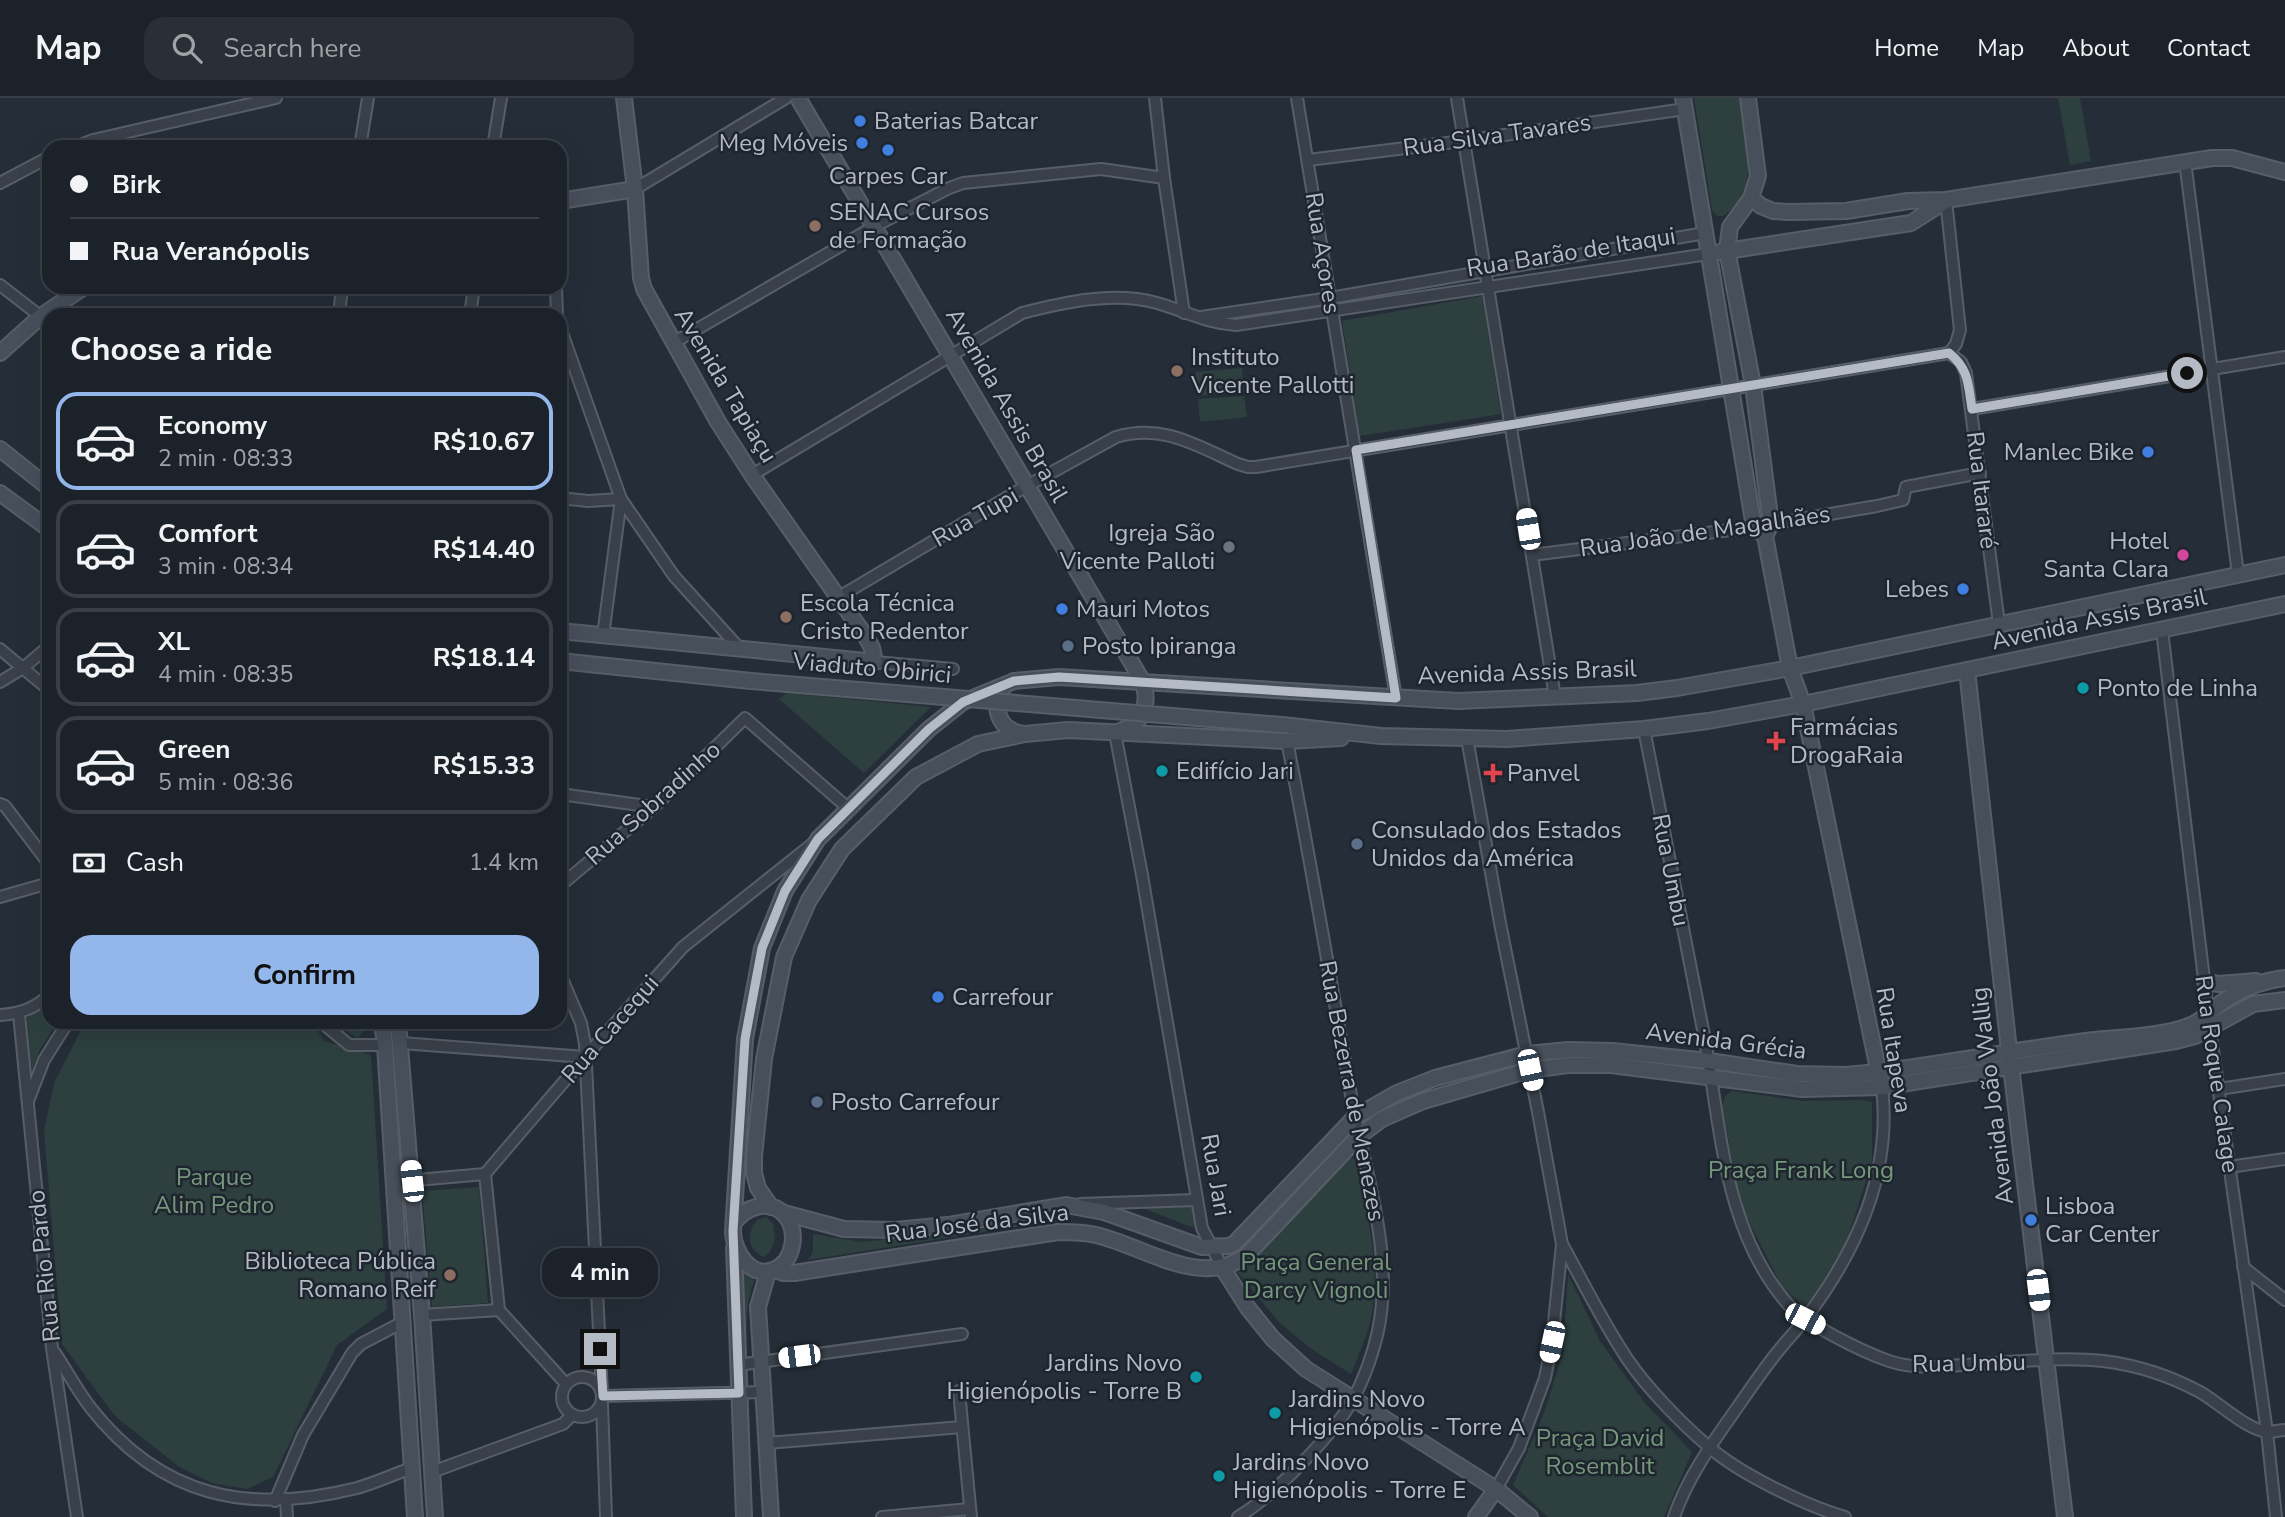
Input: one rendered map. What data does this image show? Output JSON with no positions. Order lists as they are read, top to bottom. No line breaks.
{"streets":{"main road":["Rua Barão de Itaqui","Avenida Tapiaçu","Avenida Assis Brasil","Viaduto Obirici","Avenida Grécia","Rua Itapeva","Avenida João Wallig","Rua Jari","Rua José da Silva"],"street":["Rua Silva Tavares","Rua Açores","Rua Itararé","Rua Tupi","Rua João de Magalhães","Rua Sobradinho","Rua Umbu","Rua Cacequi","Rua Roque Calage","Rua Bezerra de Menezes","Rua Rio Pardo"]},"crossings":[["Rua Silva Tavares","Rua Açores"],["Rua Barão de Itaqui","Rua Açores"],["Rua Barão de Itaqui","Avenida Tapiaçu"],["Rua Barão de Itaqui","Avenida Assis Brasil"],["Rua Açores","Avenida Assis Brasil"],["Rua Açores","Rua Tupi"],["Avenida Tapiaçu","Rua Tupi"],["Avenida Assis Brasil","Rua Itararé"],["Avenida Assis Brasil","Rua Tupi"],["Avenida Assis Brasil","Viaduto Obirici"],["Avenida Assis Brasil","Rua Umbu"],["Avenida Assis Brasil","Rua Itapeva"],["Avenida Assis Brasil","Rua Roque Calage"],["Avenida Assis Brasil","Rua Bezerra de Menezes"],["Avenida Assis Brasil","Avenida João Wallig"],["Avenida Assis Brasil","Rua Jari"],["Avenida Assis Brasil","Rua José da Silva"],["Rua Itararé","Rua Tupi"],["Rua Itararé","Rua João de Magalhães"],["Rua João de Magalhães","Rua Itapeva"],["Rua Umbu","Avenida Grécia"],["Rua Umbu","Rua Itapeva"],["Rua Umbu","Rua Roque Calage"],["Rua Umbu","Avenida João Wallig"],["Avenida Grécia","Rua Itapeva"],["Avenida Grécia","Rua Roque Calage"],["Avenida Grécia","Rua Bezerra de Menezes"],["Avenida Grécia","Avenida João Wallig"],["Avenida Grécia","Rua Jari"],["Avenida Grécia","Rua José da Silva"],["Rua Bezerra de Menezes","Rua Jari"],["Rua Jari","Rua José da Silva"]],"parks":["Praça Frank Long","Parque Alim Pedro","Praça General Darcy Vignoli","Praça David Rosemblit"],"places":{"other":["Baterias Batcar","Meg Móveis","Carpes Car","SENAC Cursos de Formação","Instituto Vicente Pallotti","Manlec Bike","Igreja São Vicente Palloti","Hotel Santa Clara","Lebes","Mauri Motos","Escola Técnica Cristo Redentor","Posto Ipiranga","Ponto de Linha","Edifício Jari","Consulado dos Estados Unidos da América","Carrefour","Posto Carrefour","Lisboa Car Center","Biblioteca Pública Romano Reif","Jardins Novo Higienópolis - Torre B","Jardins Novo Higienópolis - Torre A","Jardins Novo Higienópolis - Torre E"],"health":["Farmácias DrogaRaia","Panvel"]},"page":{"header":"Map","search":"Search here","nav":["Home","Map","About","Contact"],"banner":["Birk","Rua Veranópolis"],"heading":"Choose a ride","list":[{"name":"Economy","note":"2 min · 08:33","value":"R$10.67"},{"name":"Comfort","note":"3 min · 08:34","value":"R$14.40"},{"name":"XL","note":"4 min · 08:35","value":"R$18.14"},{"name":"Green","note":"5 min · 08:36","value":"R$15.33"}],"pay":["Cash","1.4 km"],"buttons":"Confirm","bubble":"4 min"}}
